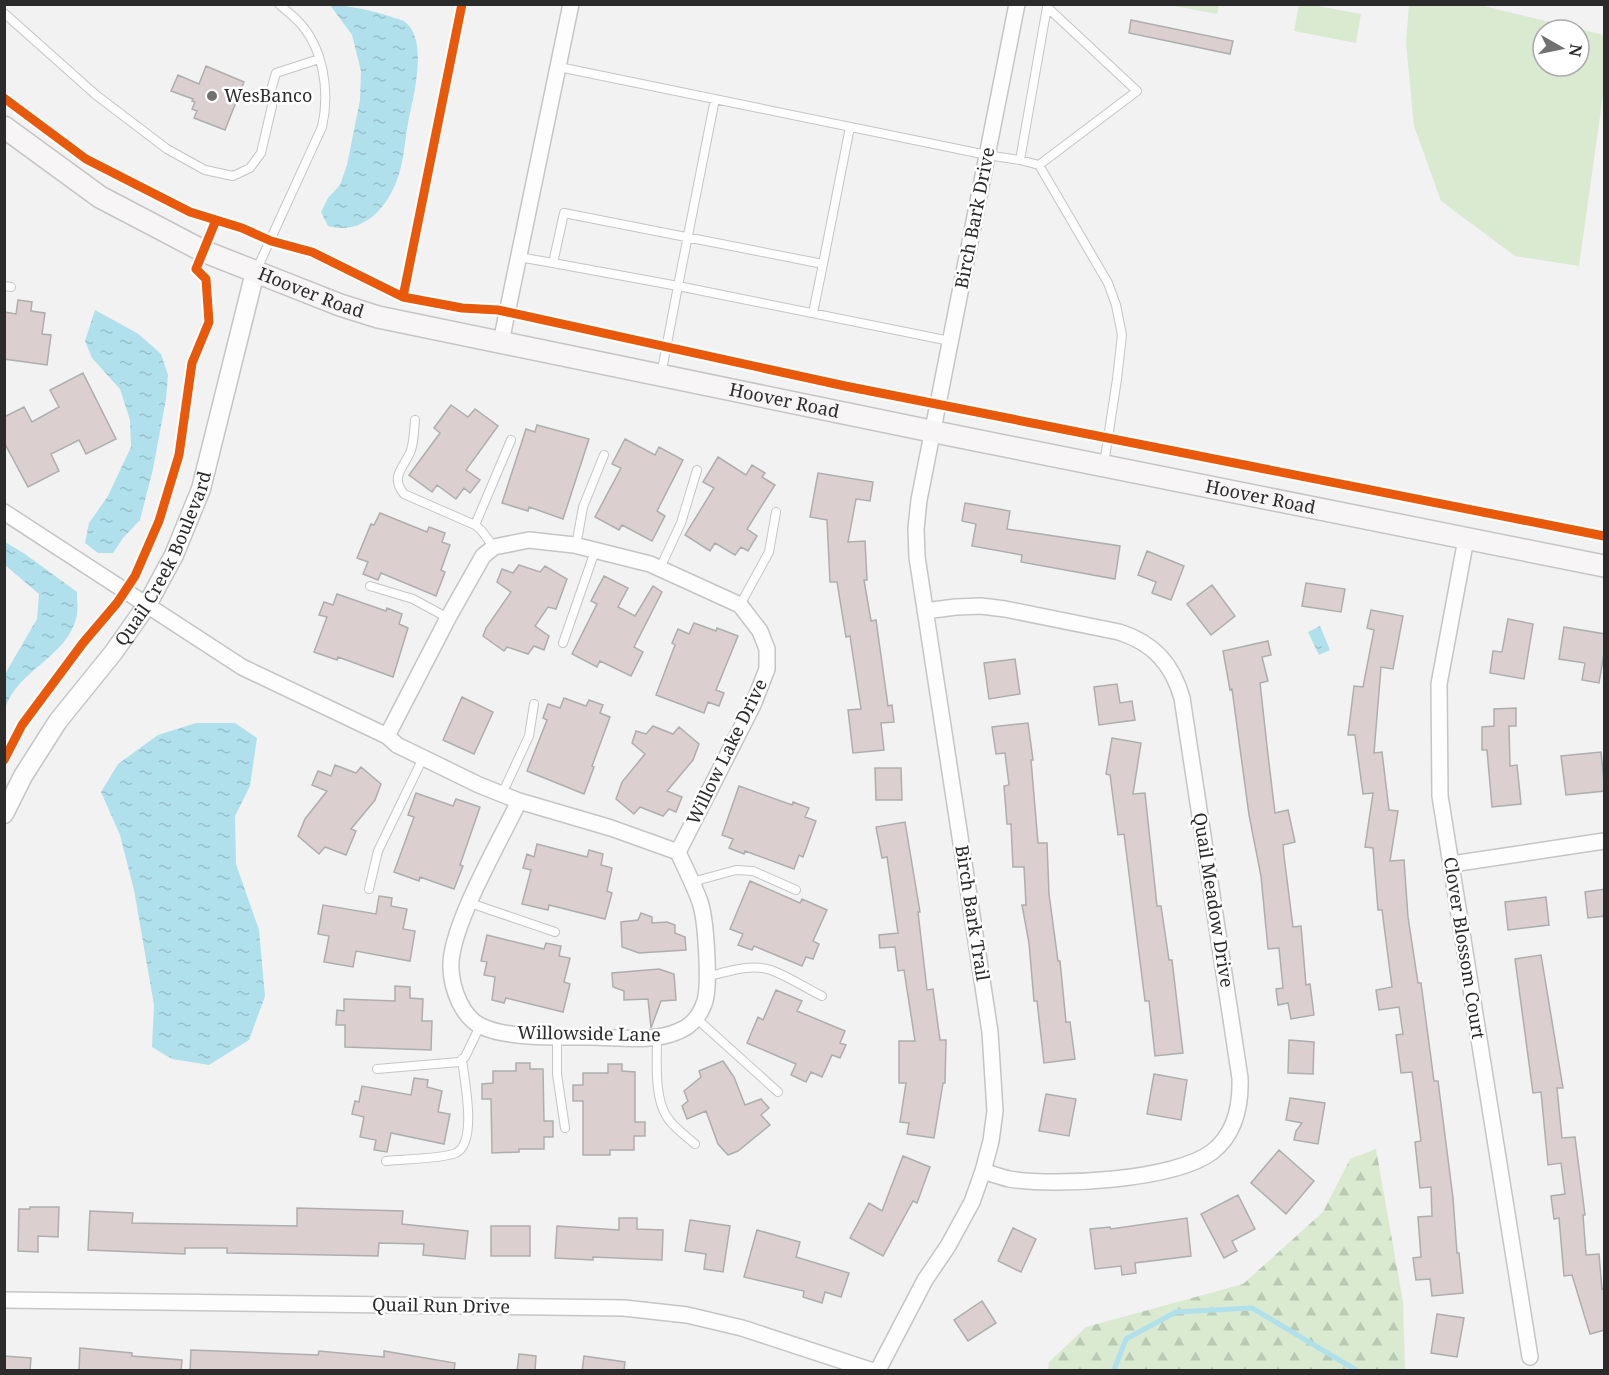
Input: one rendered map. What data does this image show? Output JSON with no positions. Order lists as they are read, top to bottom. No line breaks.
{"streets":{"main road":["Hoover Road"],"street":["Birch Bark Drive","Quail Creek Boulevard","Willow Lake Drive","Quail Meadow Drive","Birch Bark Trail","Clover Blossom Court","Willowside Lane","Quail Run Drive"]},"crossings":[["Birch Bark Drive","Hoover Road"],["Birch Bark Drive","Birch Bark Trail"],["Hoover Road","Quail Creek Boulevard"],["Hoover Road","Birch Bark Trail"],["Hoover Road","Clover Blossom Court"],["Quail Meadow Drive","Birch Bark Trail"]],"places":["WesBanco"],"north":"right"}
